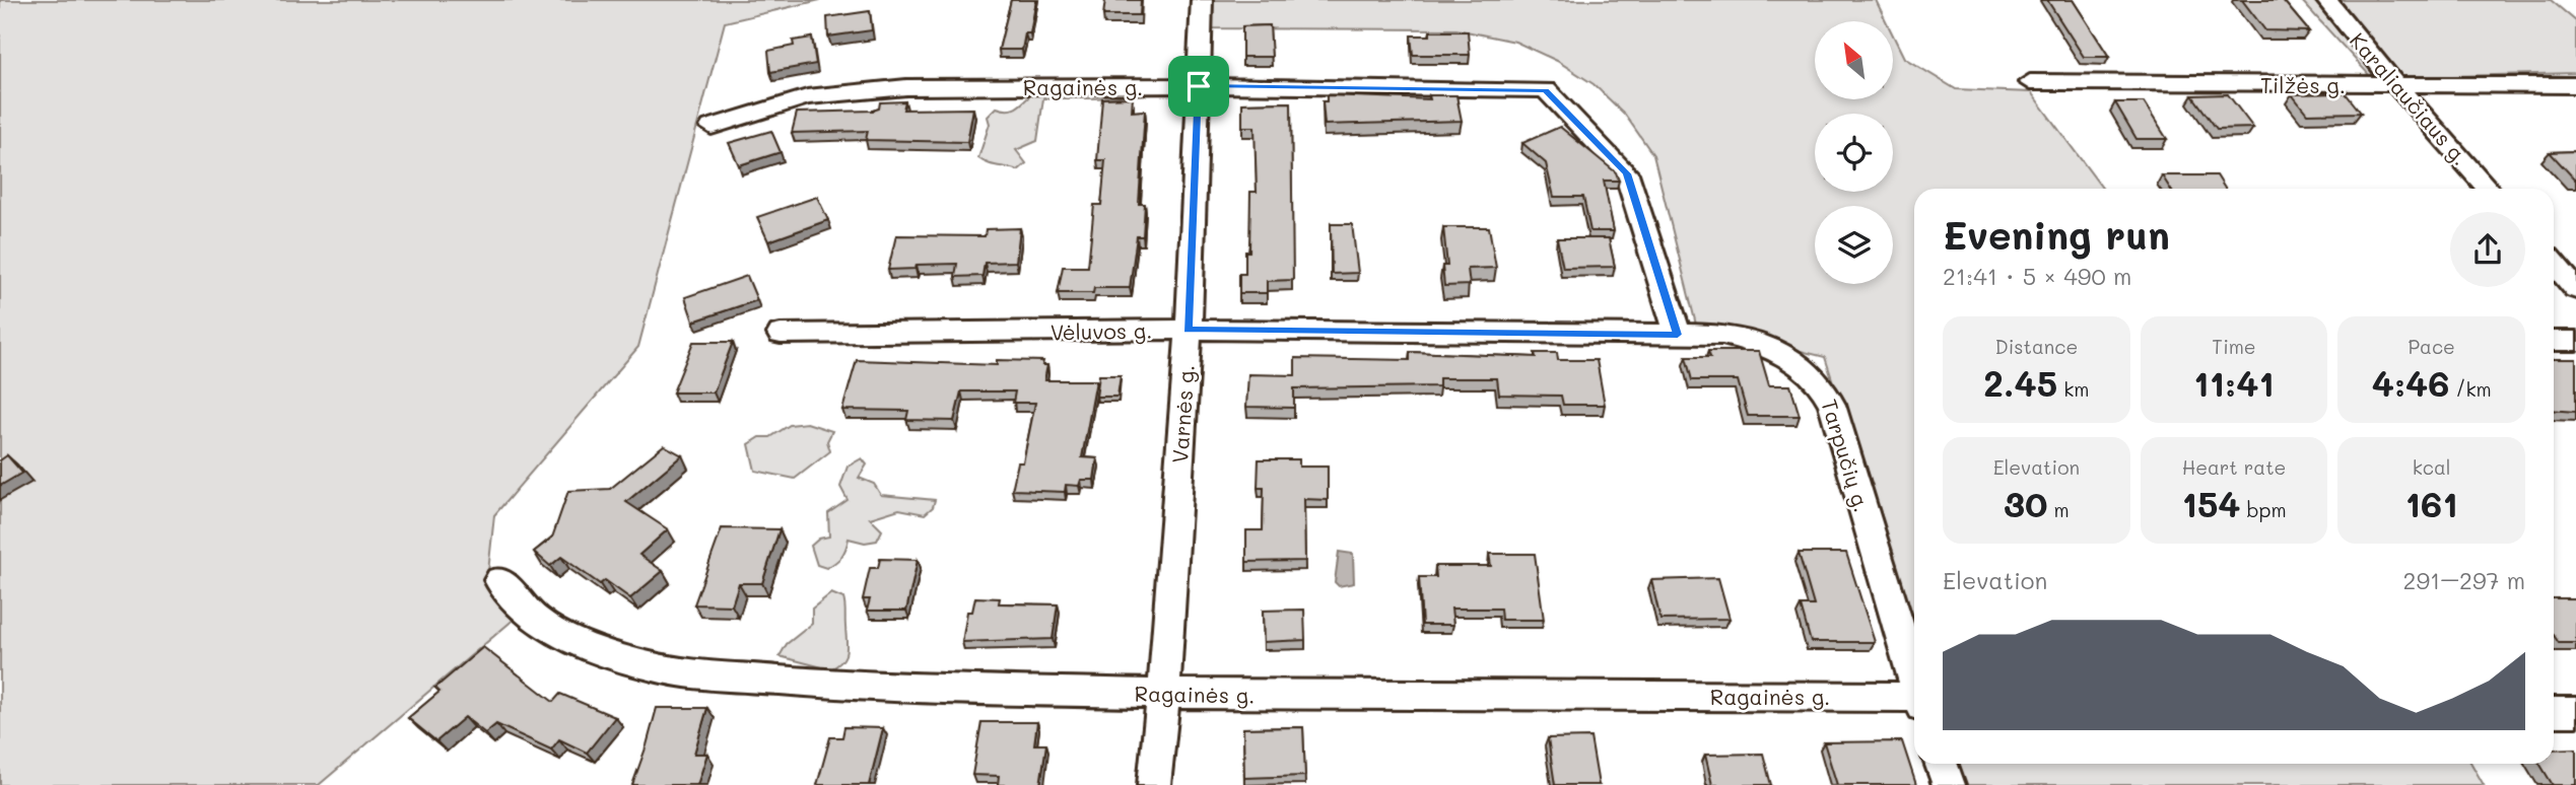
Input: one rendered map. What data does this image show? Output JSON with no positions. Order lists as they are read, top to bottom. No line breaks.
{"streets":{"street":["Tilžės g.","Ragainės g.","Karaliaučiaus g.","Vėluvos g.","Varnės g.","Tarpučių g."]},"crossings":[["Tilžės g.","Karaliaučiaus g."],["Ragainės g.","Vėluvos g."],["Ragainės g.","Varnės g."],["Ragainės g.","Tarpučių g."],["Vėluvos g.","Varnės g."],["Vėluvos g.","Tarpučių g."]],"north":"top left","page":{"heading":["Evening run","21:41 · 5 × 490 m"],"stats":[["Distance","2.45 km"],["Time","11:41"],["Pace","4:46 /km"],["Elevation","30 m"],["Heart rate","154 bpm"],["kcal","161"]],"chart":["Elevation","291–297 m"]}}
